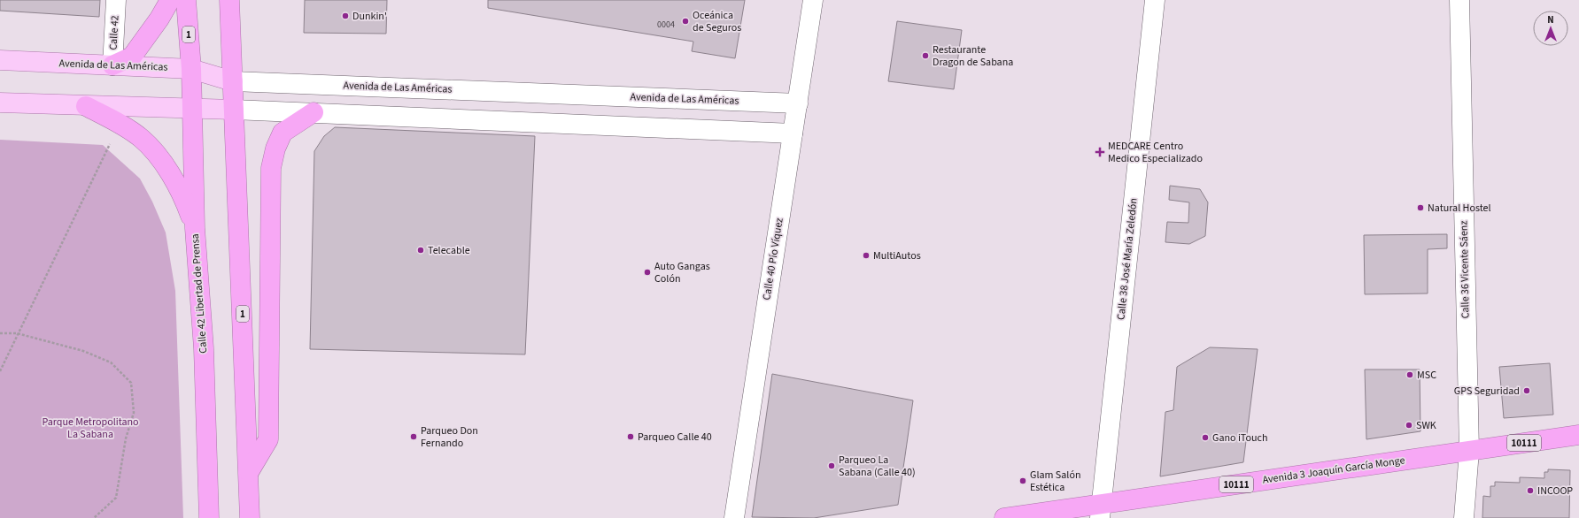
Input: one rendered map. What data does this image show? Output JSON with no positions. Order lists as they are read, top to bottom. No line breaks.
{"streets":{"highway":["1","Calle 42 Libertad de Prensa","10111","Avenida 3 Joaquín García Monge"],"main road":["Avenida de Las Américas"],"street":["Calle 42","Calle 40 Pío Víquez","Calle 38 José María Zeledón","Calle 36 Vicente Sáenz"]},"crossings":[["Calle 42","Avenida de Las Américas"],["1","Avenida de Las Américas"],["1","Calle 42 Libertad de Prensa"],["Avenida de Las Américas","Calle 40 Pío Víquez"],["Avenida de Las Américas","Calle 42 Libertad de Prensa"],["Calle 38 José María Zeledón","Avenida 3 Joaquín García Monge"],["Calle 36 Vicente Sáenz","Avenida 3 Joaquín García Monge"]],"parks":["Parque Metropolitano La Sabana"],"places":{"other":["Dunkin'","Oceánica de Seguros","Restaurante Dragon de Sabana","Natural Hostel","Telecable","MultiAutos","Auto Gangas Colón","MSC","GPS Seguridad","SWK","Parqueo Don Fernando","Parqueo Calle 40","Gano iTouch","Parqueo La Sabana (Calle 40)","Glam Salón Estética","INCOOP"],"health":["MEDCARE Centro Medico Especializado"]},"house_numbers":["0004"],"north":"top"}
